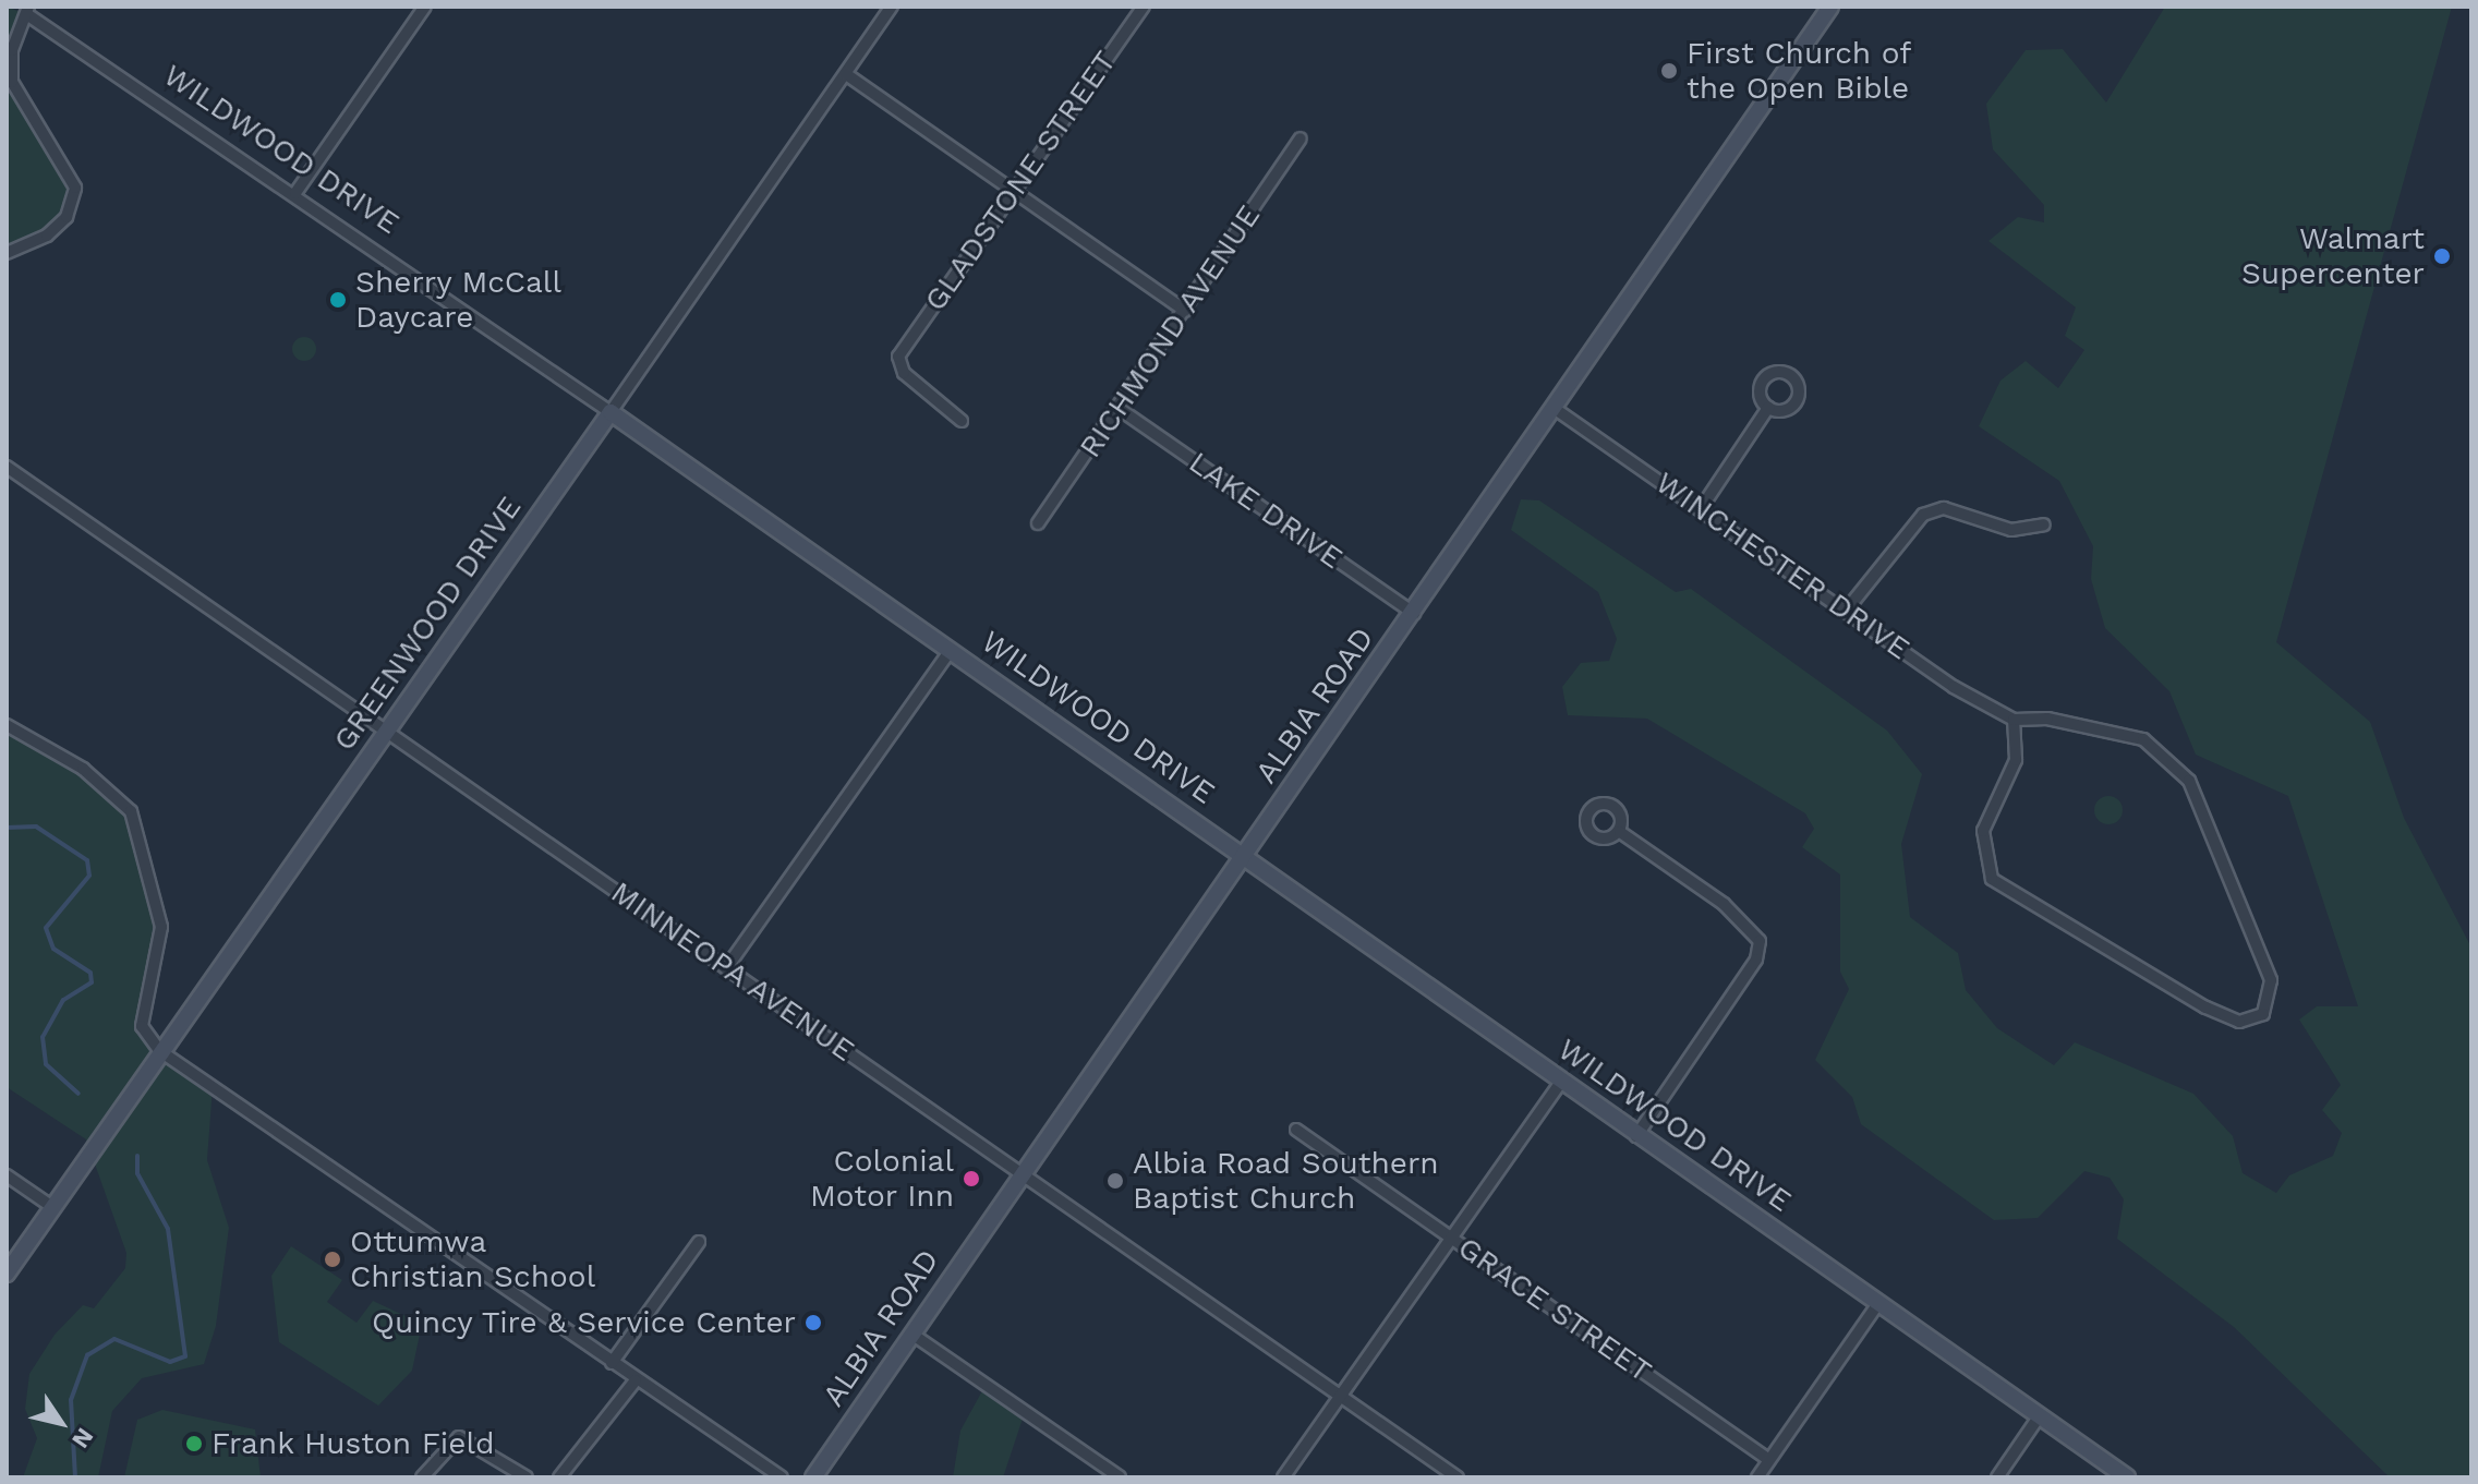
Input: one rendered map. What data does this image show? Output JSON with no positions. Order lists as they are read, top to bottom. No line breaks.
{"streets":{"street":["WILDWOOD DRIVE","GLADSTONE STREET","RICHMOND AVENUE","LAKE DRIVE","WINCHESTER DRIVE","GREENWOOD DRIVE","ALBIA ROAD","MINNEOPA AVENUE","GRACE STREET"]},"crossings":[["WILDWOOD DRIVE","GREENWOOD DRIVE"],["WILDWOOD DRIVE","ALBIA ROAD"],["RICHMOND AVENUE","LAKE DRIVE"],["LAKE DRIVE","ALBIA ROAD"],["WINCHESTER DRIVE","ALBIA ROAD"],["GREENWOOD DRIVE","MINNEOPA AVENUE"],["ALBIA ROAD","MINNEOPA AVENUE"]],"places":["First Church of the Open Bible","Walmart Supercenter","Sherry McCall Daycare","Colonial Motor Inn","Albia Road Southern Baptist Church","Ottumwa Christian School","Quincy Tire & Service Center","Frank Huston Field"],"north":"bottom right"}
